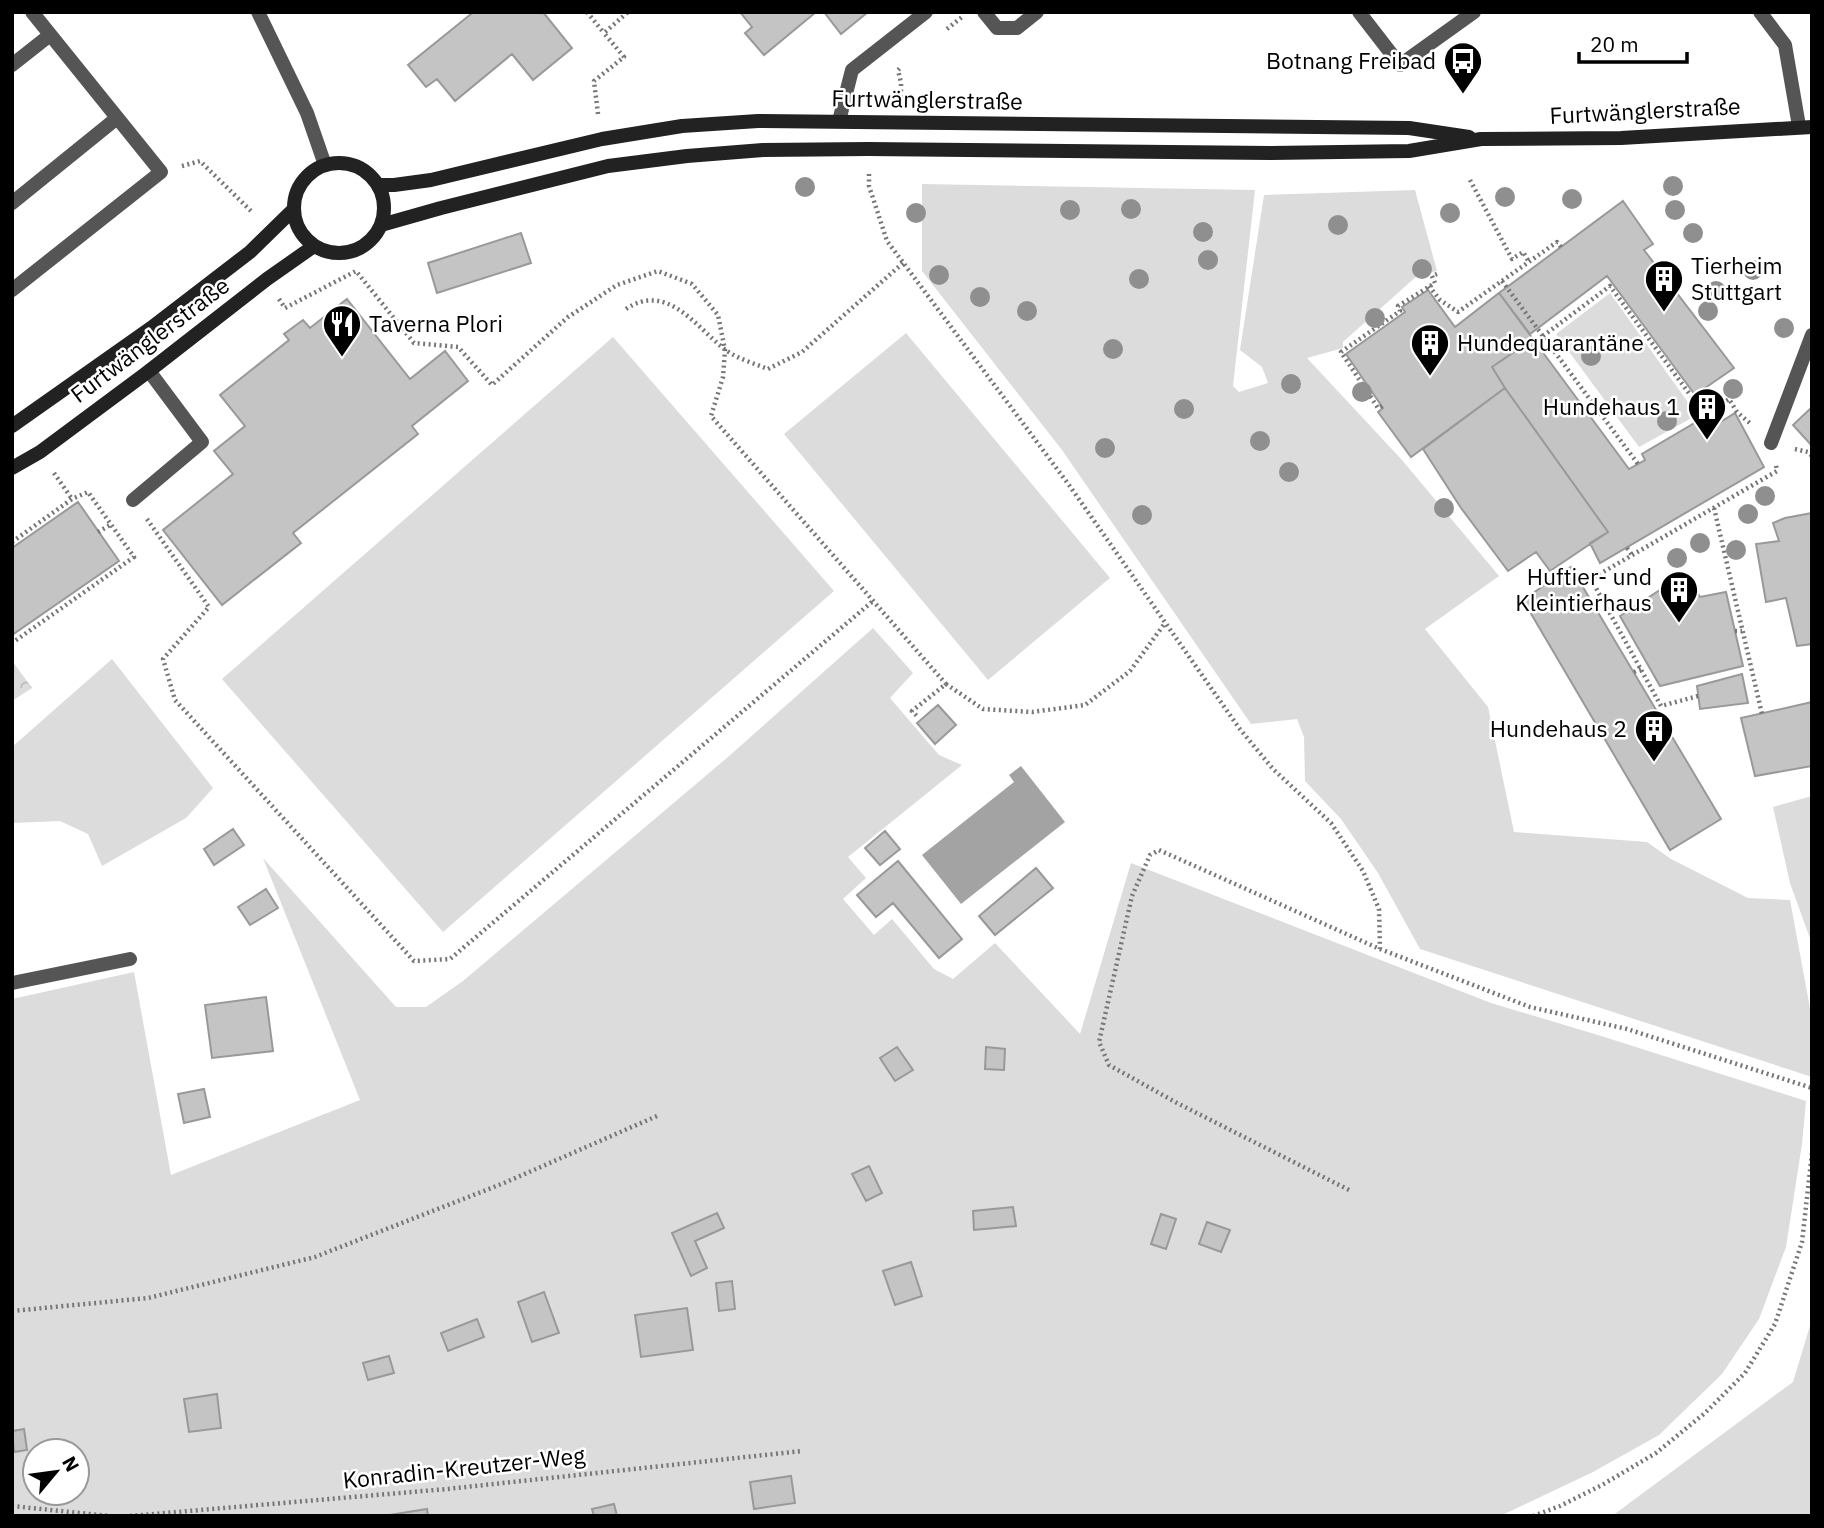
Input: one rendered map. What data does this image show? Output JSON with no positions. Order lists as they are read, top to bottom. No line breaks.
{"streets":{"main road":["Furtwänglerstraße"],"path":["Konradin-Kreutzer-Weg"]},"places":{"bus stop":["Botnang Freibad"],"building":["Tierheim Stuttgart","Hundequarantäne","Hundehaus 1","Huftier- und Kleintierhaus","Hundehaus 2"],"restaurant":["Taverna Plori"]},"scale_bar":"20 m","north":"top right"}
